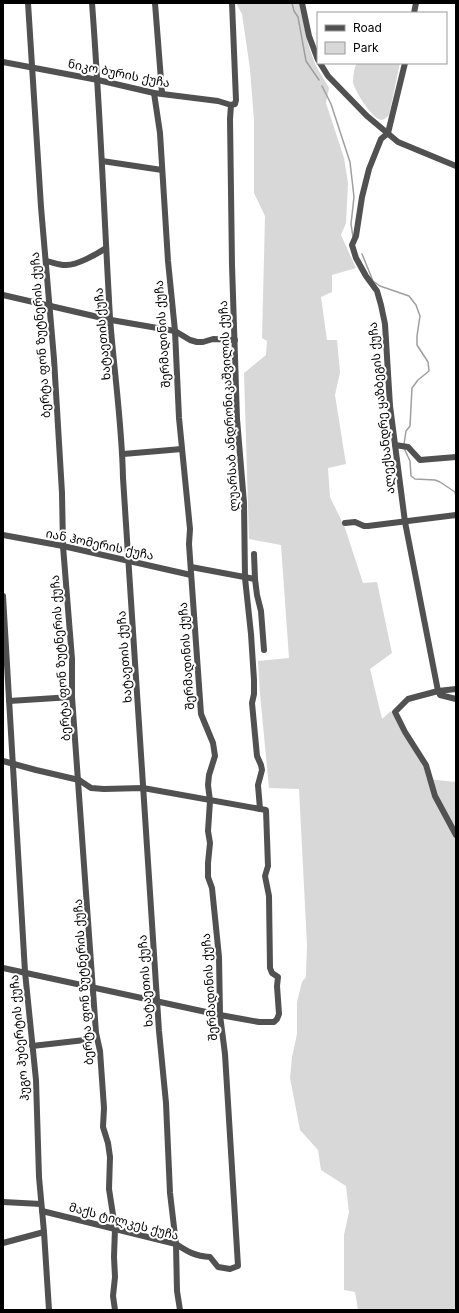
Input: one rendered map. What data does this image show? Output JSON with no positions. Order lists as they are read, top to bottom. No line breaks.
{"streets":{"street":["ნიკო ბურის ქუჩა","ხატაეთის ქუჩა","შერმადინის ქუჩა","ბერტა ფონ ზუტნერის ქუჩა","ლუარსაბ ანდრონიკაშვილის ქუჩა","ალექსანდრე ყაზბეგის ქუჩა","იან ჰომერის ქუჩა","ჰუგო ჰუბერტის ქუჩა","მაქს ტილკეს ქუჩა"]},"crossings":[["ნიკო ბურის ქუჩა","ხატაეთის ქუჩა"],["ნიკო ბურის ქუჩა","შერმადინის ქუჩა"],["ნიკო ბურის ქუჩა","ბერტა ფონ ზუტნერის ქუჩა"],["ნიკო ბურის ქუჩა","ლუარსაბ ანდრონიკაშვილის ქუჩა"],["ხატაეთის ქუჩა","იან ჰომერის ქუჩა"],["ხატაეთის ქუჩა","მაქს ტილკეს ქუჩა"],["შერმადინის ქუჩა","ლუარსაბ ანდრონიკაშვილის ქუჩა"],["შერმადინის ქუჩა","იან ჰომერის ქუჩა"],["შერმადინის ქუჩა","მაქს ტილკეს ქუჩა"],["ბერტა ფონ ზუტნერის ქუჩა","იან ჰომერის ქუჩა"],["ბერტა ფონ ზუტნერის ქუჩა","მაქს ტილკეს ქუჩა"],["ჰუგო ჰუბერტის ქუჩა","მაქს ტილკეს ქუჩა"]],"legend":["Road","Park"]}
